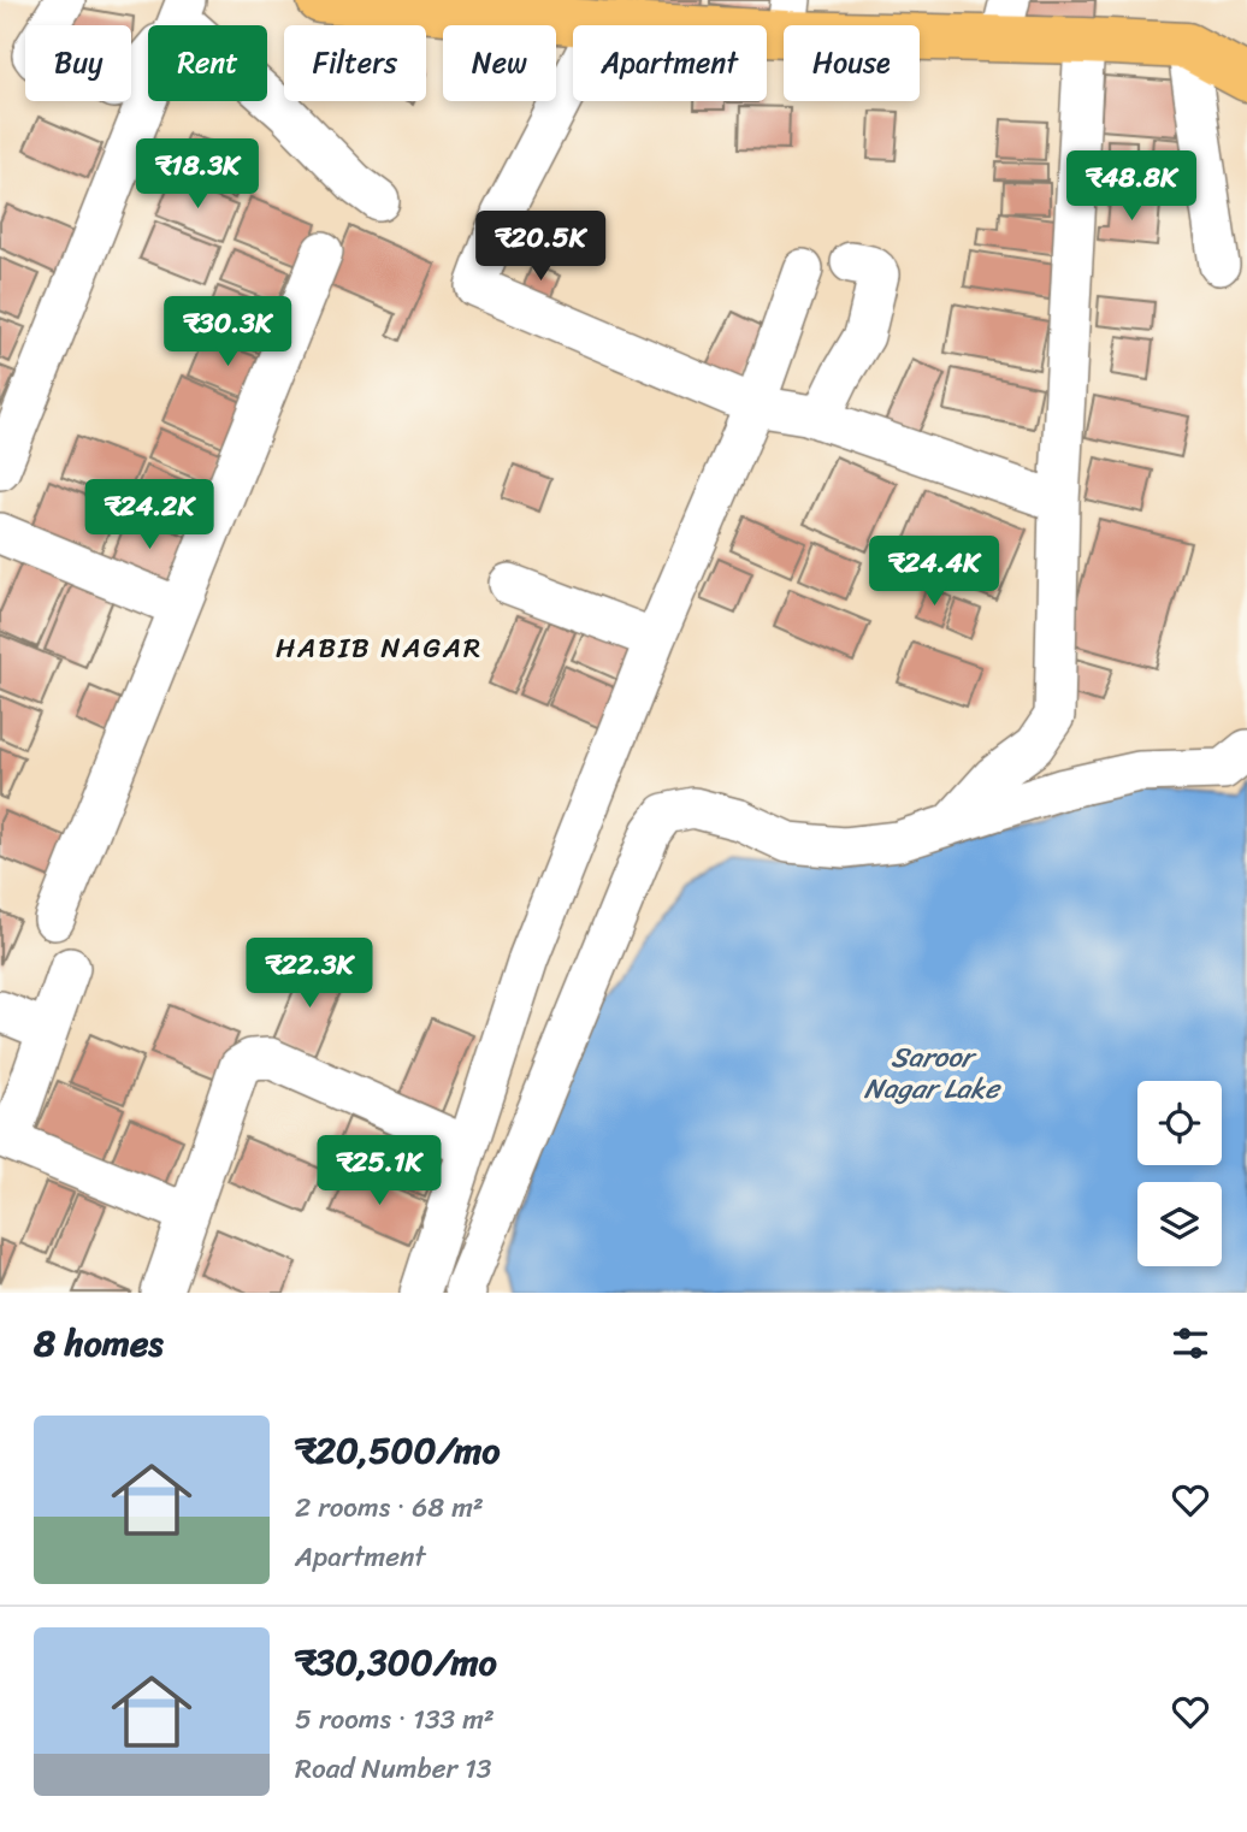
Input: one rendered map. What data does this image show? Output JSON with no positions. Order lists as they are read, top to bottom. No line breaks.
{"districts":["HABIB NAGAR"],"water":["Saroor Nagar Lake"],"page":{"chip":["Buy","Rent","Filters","New","Apartment","House"],"price":["₹18.3K","₹48.8K","₹20.5K","₹30.3K","₹24.2K","₹24.4K","₹22.3K","₹25.1K"],"heading":"8 homes","list":[{"name":"₹20,500/mo","note":"2 rooms · 68 m² · Apartment"},{"name":"₹30,300/mo","note":"5 rooms · 133 m² · Road Number 13"}]}}
